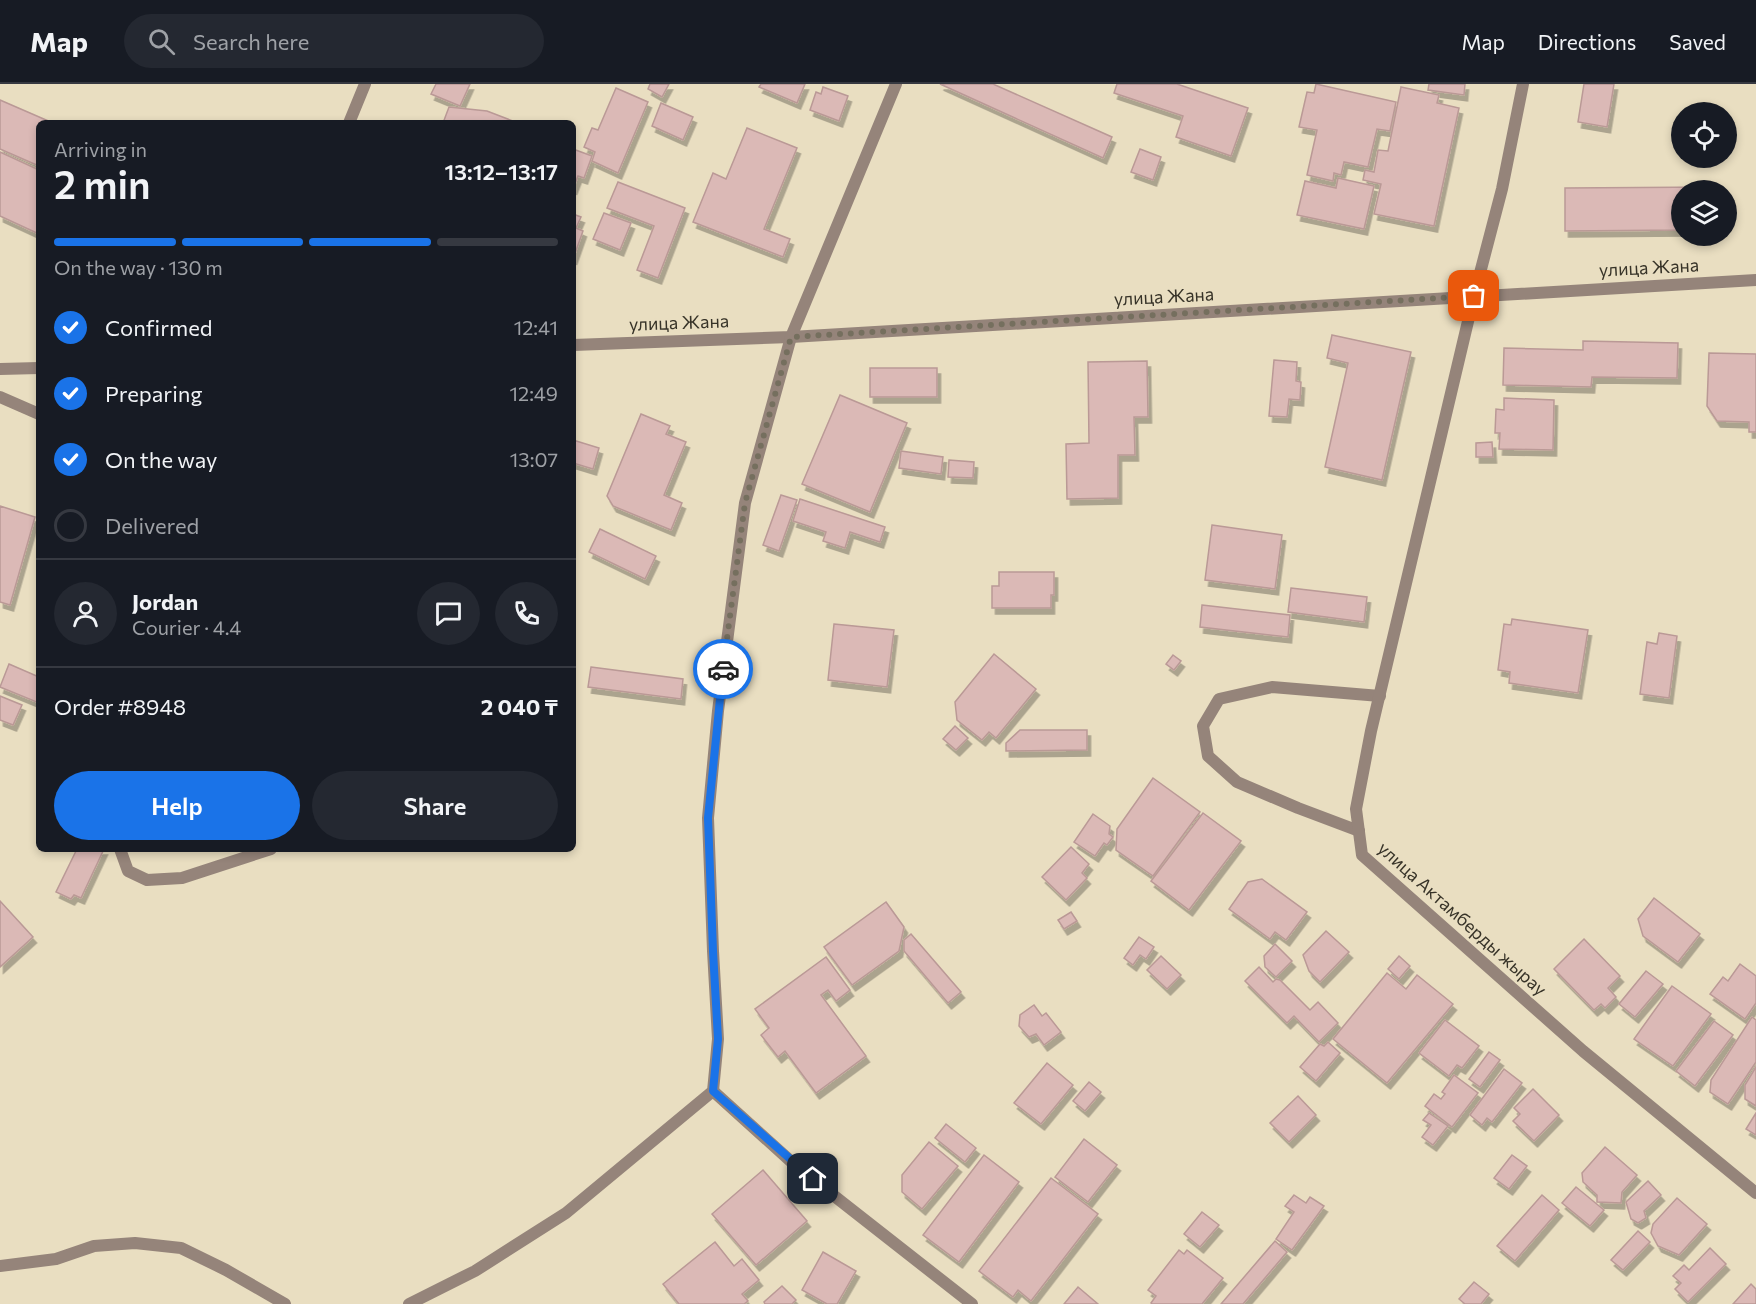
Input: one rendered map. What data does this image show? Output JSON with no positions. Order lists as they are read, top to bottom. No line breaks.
{"streets":{"street":["улица Жана","улица Актамберды жырау"]},"crossings":[["улица Жана","улица Актамберды жырау"]],"page":{"header":"Map","search":"Search here","nav":["Map","Directions","Saved"],"heading":["2 min","Arriving in","13:12–13:17"],"panel":["Jordan","Courier · 4.4","Order #8948","2 040 ₸"],"bar":"On the way · 130 m","list":[["Confirmed","12:41"],["Preparing","12:49"],["On the way","13:07"],"Delivered"],"buttons":["Help","Share"]}}
